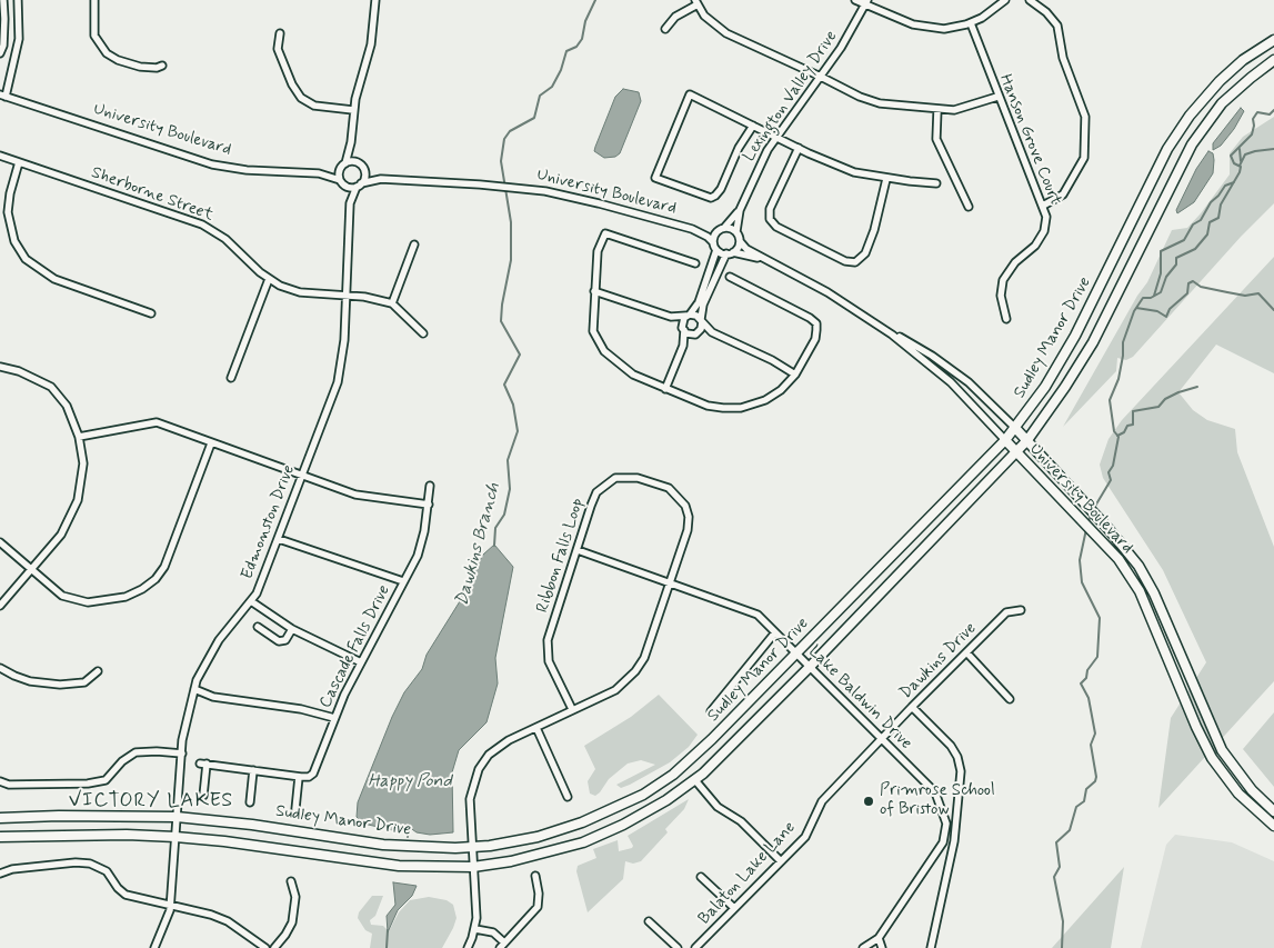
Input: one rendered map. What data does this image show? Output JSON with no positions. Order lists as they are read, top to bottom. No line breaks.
{"streets":{"main road":["University Boulevard","Sudley Manor Drive"],"street":["Lexington Valley Drive","Hanson Grove Court","Sherborne Street","Edmonston Drive","Ribbon Falls Loop","Cascade Falls Drive","Dawkins Drive","Lake Baldwin Drive","Balaton Lake Lane"]},"crossings":[["Lexington Valley Drive","University Boulevard"],["University Boulevard","Sudley Manor Drive"],["University Boulevard","Edmonston Drive"],["Sherborne Street","Edmonston Drive"],["Sudley Manor Drive","Edmonston Drive"],["Sudley Manor Drive","Ribbon Falls Loop"],["Sudley Manor Drive","Lake Baldwin Drive"],["Ribbon Falls Loop","Lake Baldwin Drive"],["Dawkins Drive","Lake Baldwin Drive"],["Dawkins Drive","Balaton Lake Lane"],["Lake Baldwin Drive","Balaton Lake Lane"]],"districts":["VICTORY LAKES"],"water":["Dawkins Branch","Happy Pond"],"places":["Primrose School of Bristow"]}
